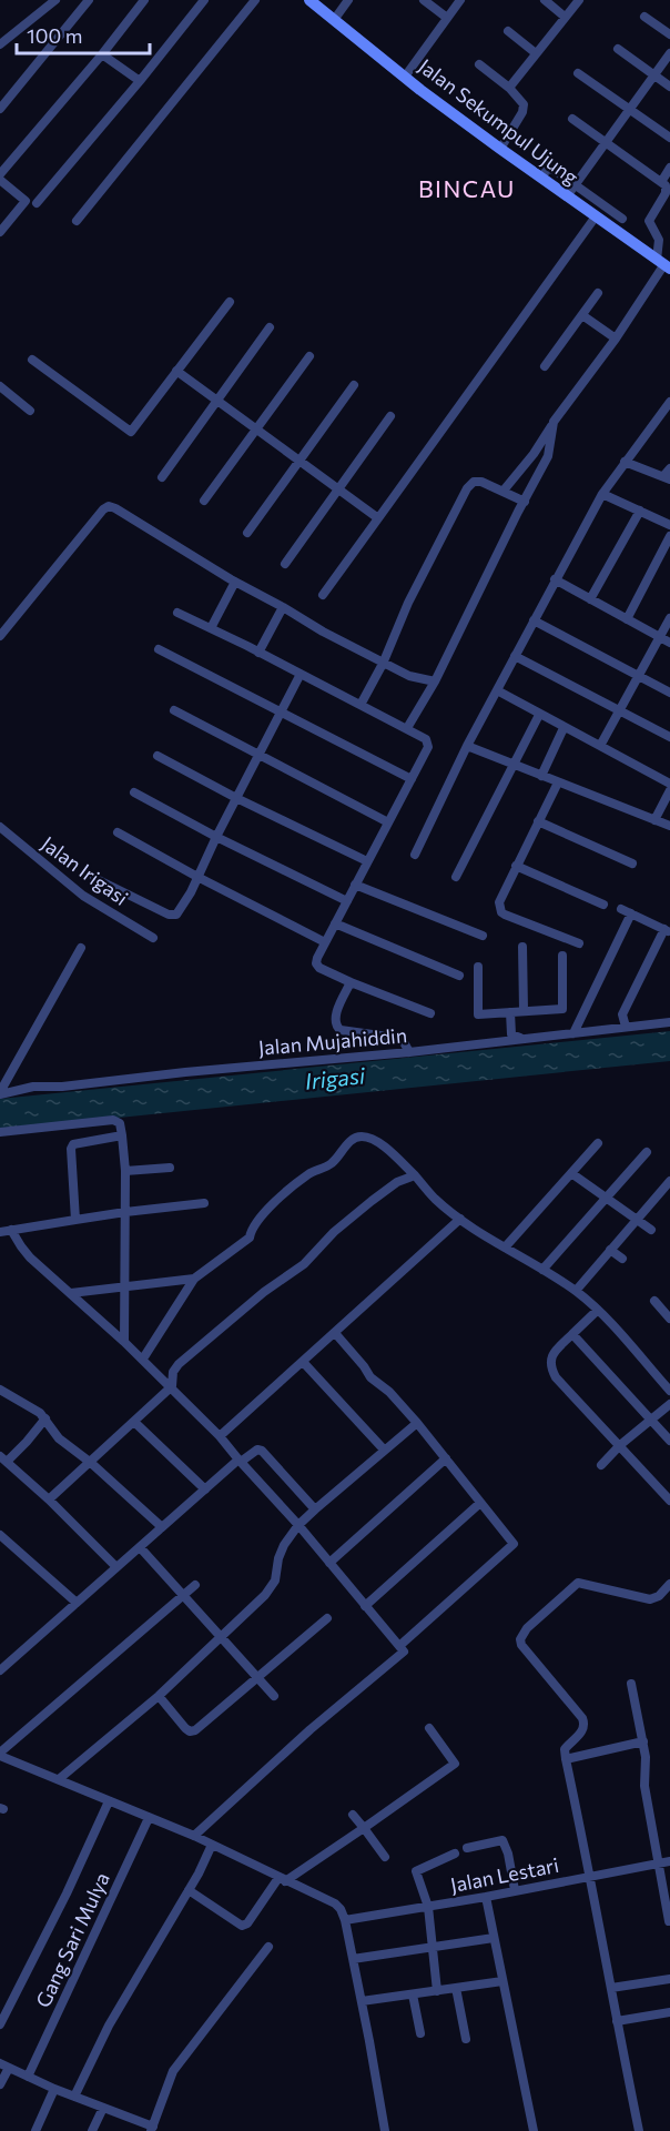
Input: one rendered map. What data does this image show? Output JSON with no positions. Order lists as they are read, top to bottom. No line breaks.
{"streets":{"main road":["Jalan Sekumpul Ujung"],"street":["Jalan Irigasi","Jalan Mujahiddin","Jalan Lestari","Gang Sari Mulya"]},"districts":["BINCAU"],"water":["Irigasi"],"scale_bar":"100 m"}
